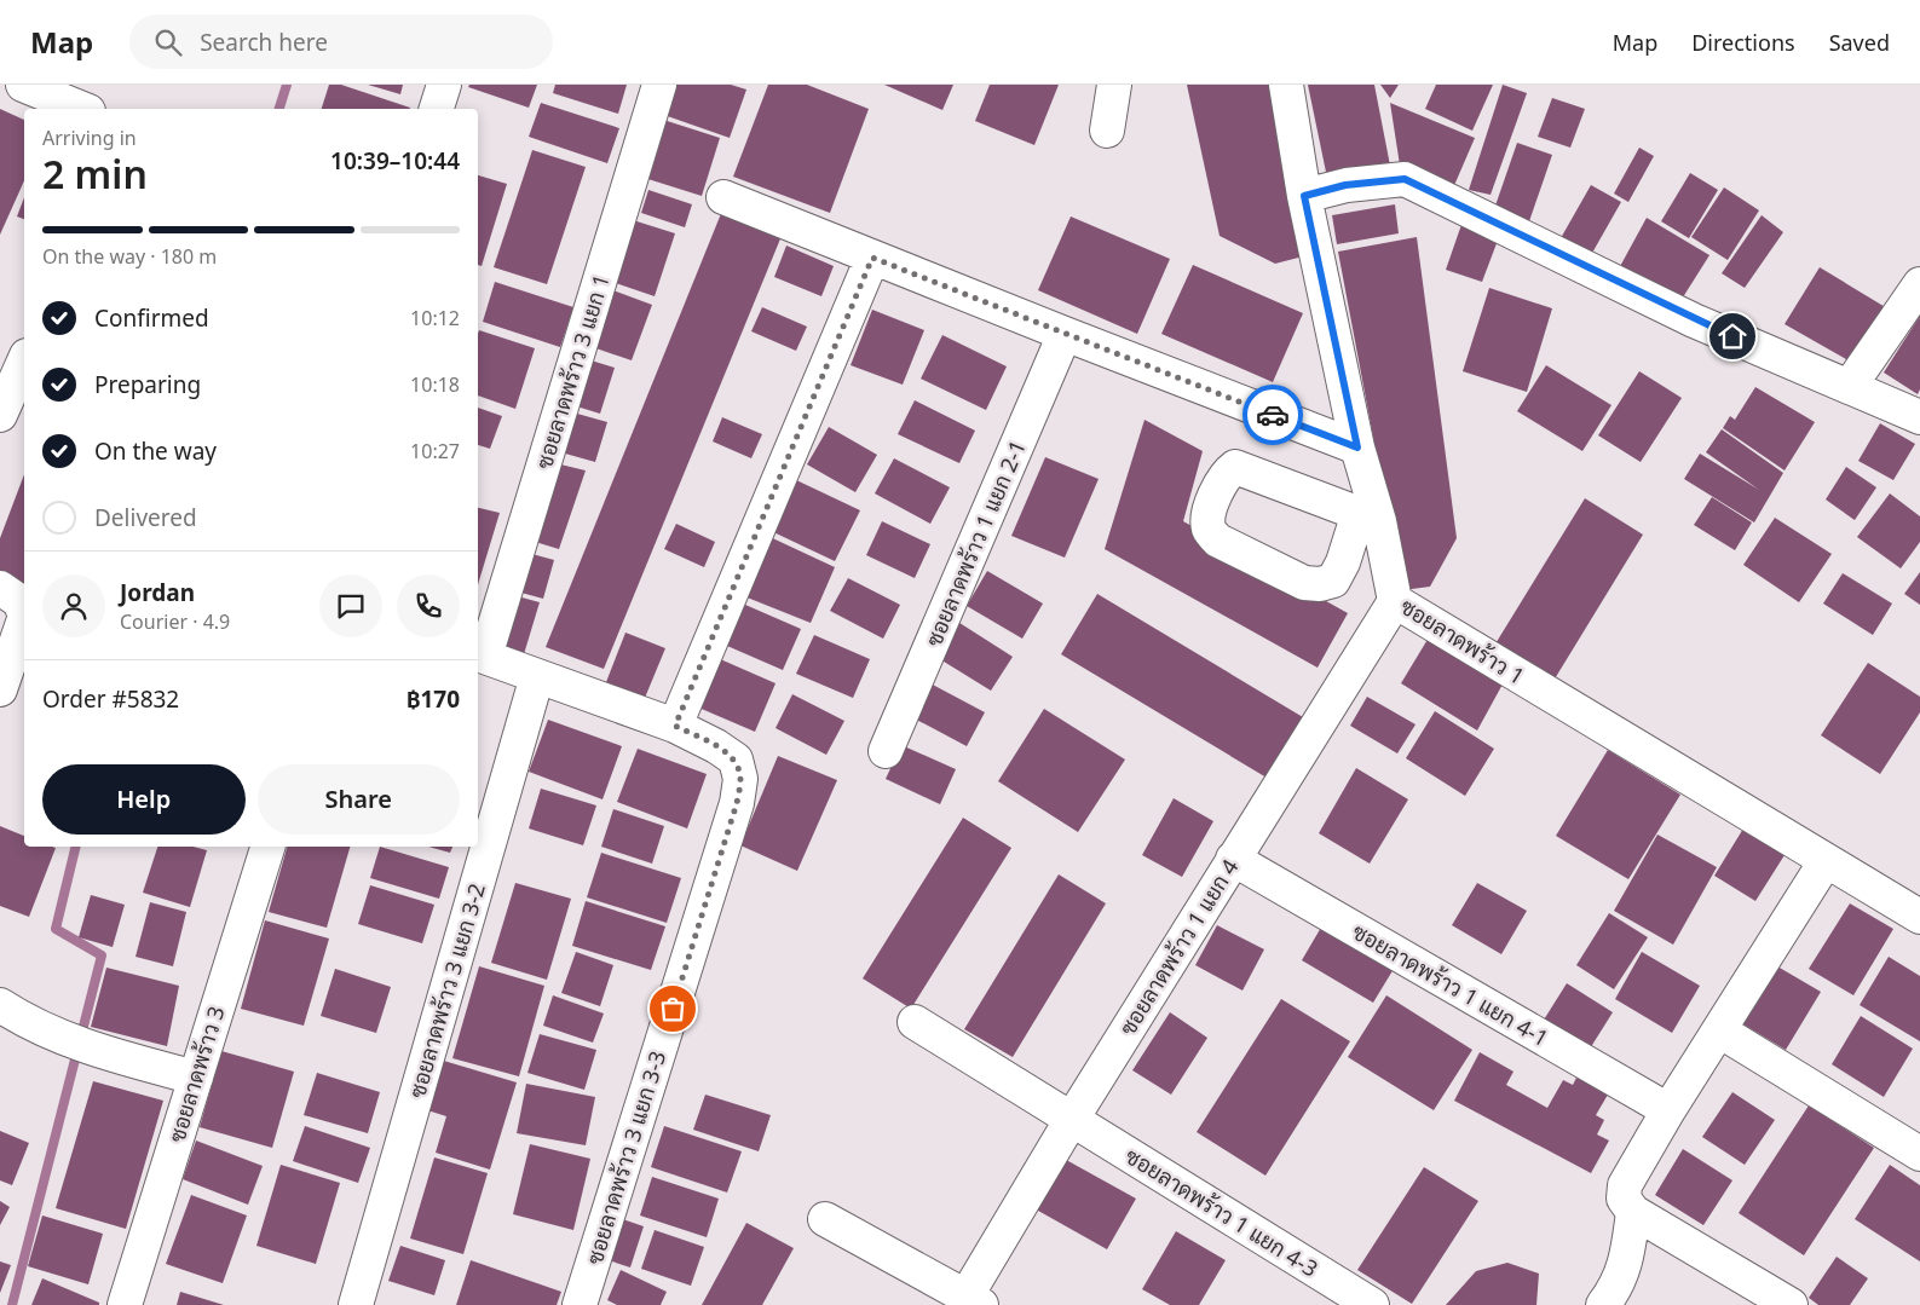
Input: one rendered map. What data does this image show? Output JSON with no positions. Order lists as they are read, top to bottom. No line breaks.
{"streets":{"street":["ซอยลาดพร้าว 3 แยก 1","ซอยลาดพร้าว 1 แยก 2-1","ซอยลาดพร้าว 1","ซอยลาดพร้าว 1 แยก 4","ซอยลาดพร้าว 1 แยก 4-1","ซอยลาดพร้าว 3 แยก 3-2","ซอยลาดพร้าว 3","ซอยลาดพร้าว 3 แยก 3-3","ซอยลาดพร้าว 1 แยก 4-3"]},"crossings":[["ซอยลาดพร้าว 3 แยก 1","ซอยลาดพร้าว 3 แยก 3-3"],["ซอยลาดพร้าว 1","ซอยลาดพร้าว 1 แยก 4"],["ซอยลาดพร้าว 1 แยก 4","ซอยลาดพร้าว 1 แยก 4-1"],["ซอยลาดพร้าว 1 แยก 4","ซอยลาดพร้าว 1 แยก 4-3"],["ซอยลาดพร้าว 3 แยก 3-2","ซอยลาดพร้าว 3 แยก 3-3"]],"page":{"header":"Map","search":"Search here","nav":["Map","Directions","Saved"],"heading":["2 min","Arriving in","10:39–10:44"],"panel":["Jordan","Courier · 4.9","Order #5832","฿170"],"bar":"On the way · 180 m","list":[["Confirmed","10:12"],["Preparing","10:18"],["On the way","10:27"],"Delivered"],"buttons":["Help","Share"]}}
